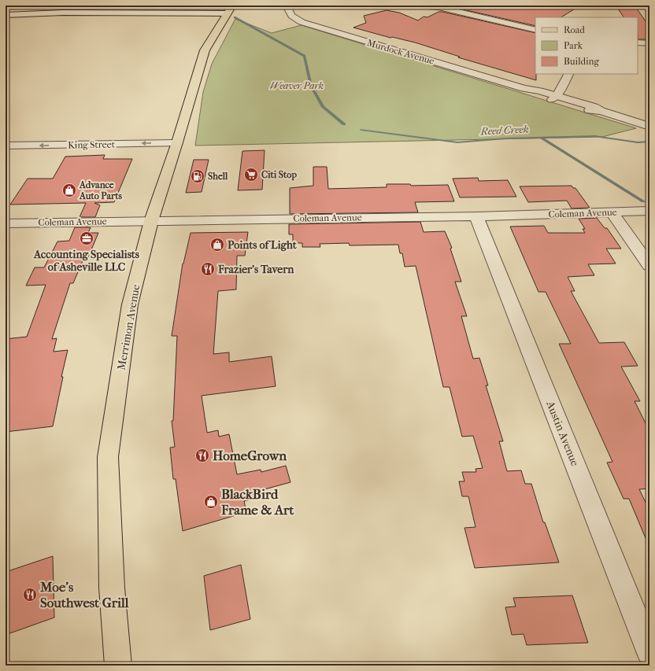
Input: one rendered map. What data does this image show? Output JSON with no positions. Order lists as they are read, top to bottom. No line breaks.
{"streets":{"main road":["Merrimon Avenue"],"street":["Murdock Avenue","King Street","Coleman Avenue","Austin Avenue"]},"crossings":[["King Street","Merrimon Avenue"],["Coleman Avenue","Merrimon Avenue"],["Coleman Avenue","Austin Avenue"]],"water":["Reed Creek"],"parks":["Weaver Park"],"places":{"supermarket":["Citi Stop"],"fuel station":["Shell"],"shop":["Advance Auto Parts","Points of Light","BlackBird Frame & Art"],"office":["Accounting Specialists of Asheville LLC"],"restaurant":["Frazier's Tavern","HomeGrown","Moe's Southwest Grill"]},"legend":["Road","Park","Building"]}
